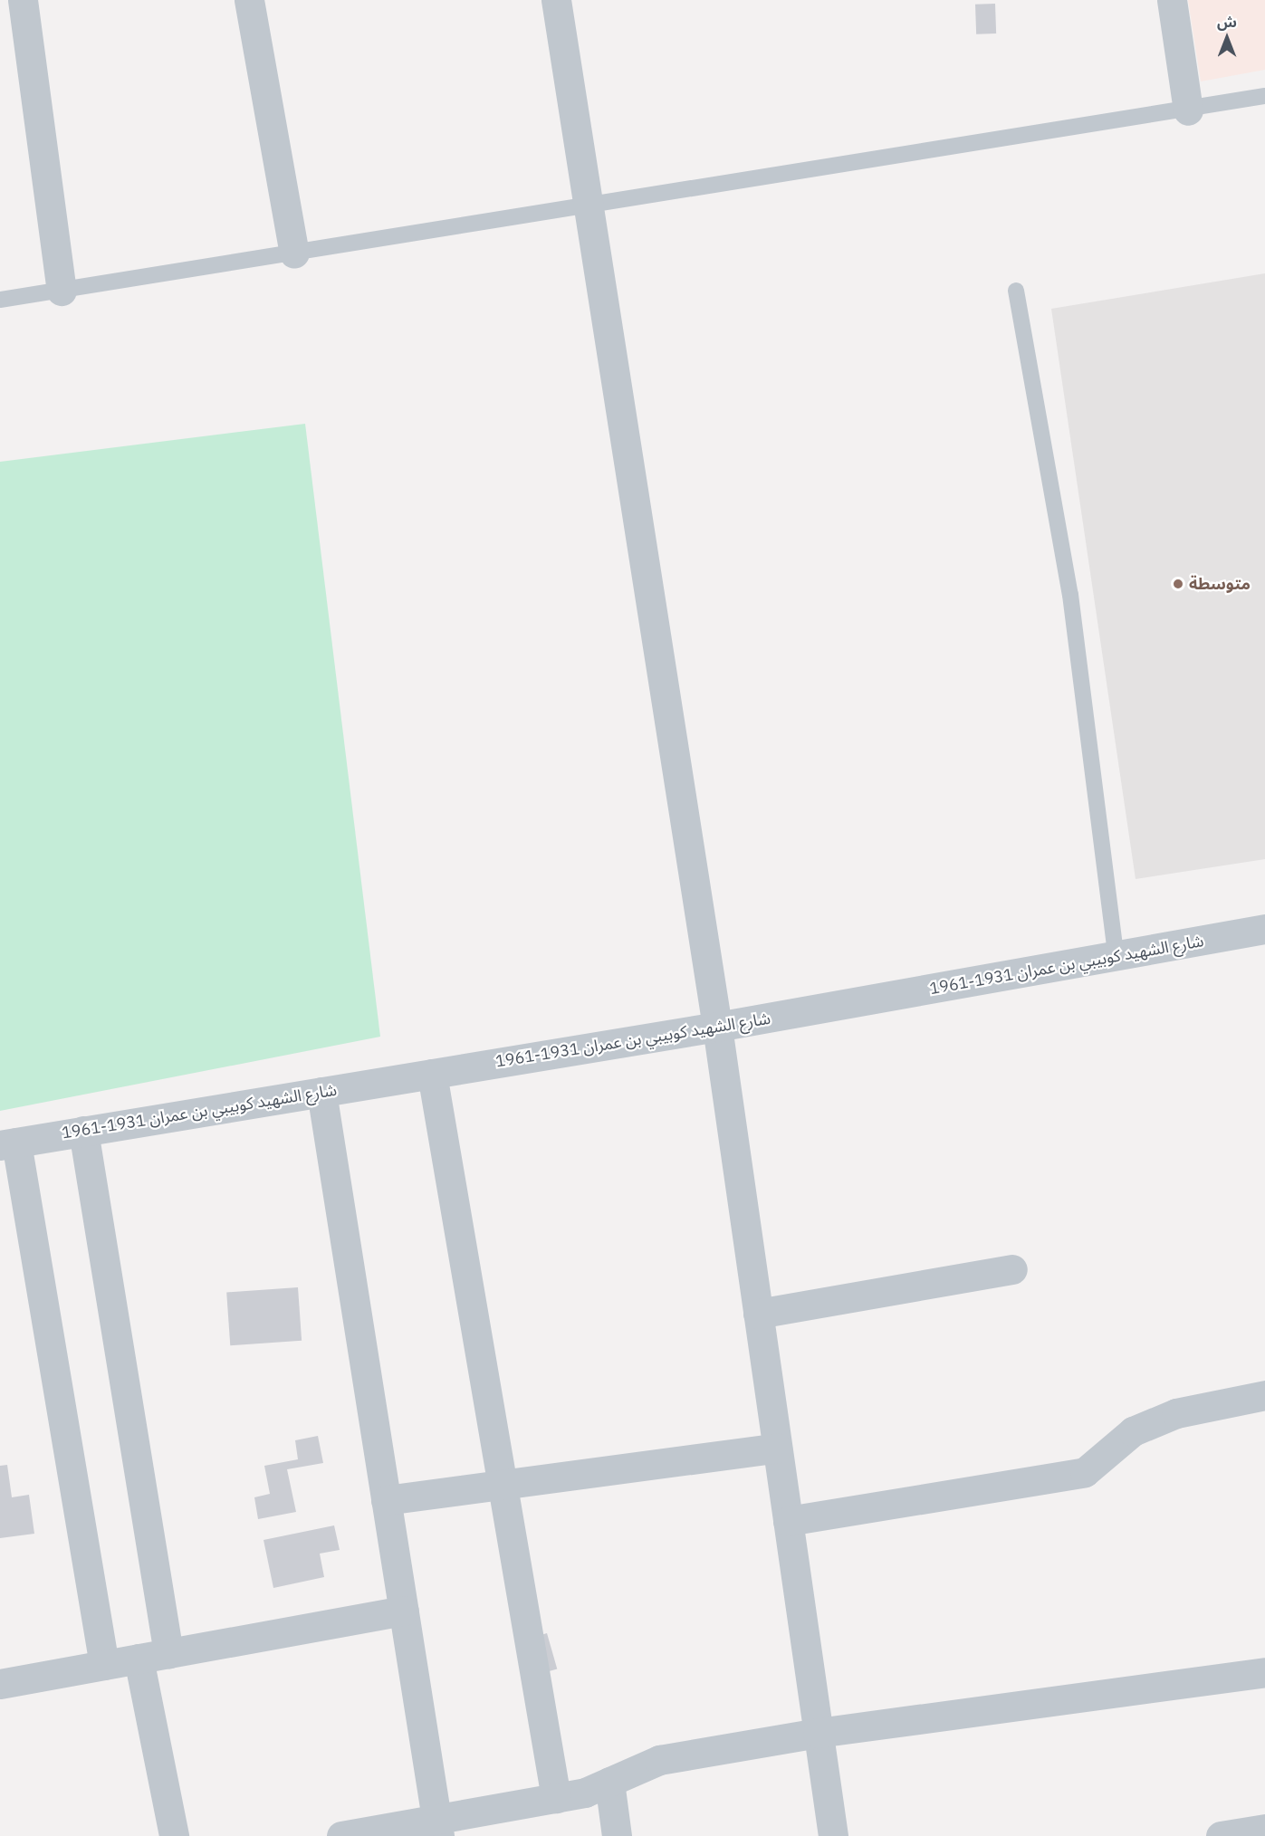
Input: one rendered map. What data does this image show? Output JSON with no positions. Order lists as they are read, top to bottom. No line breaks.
{"streets":{"street":["شارع الشهيد كوبيبي بن عمران 1931-1961"]},"places":["متوسطة"],"north":"top"}
